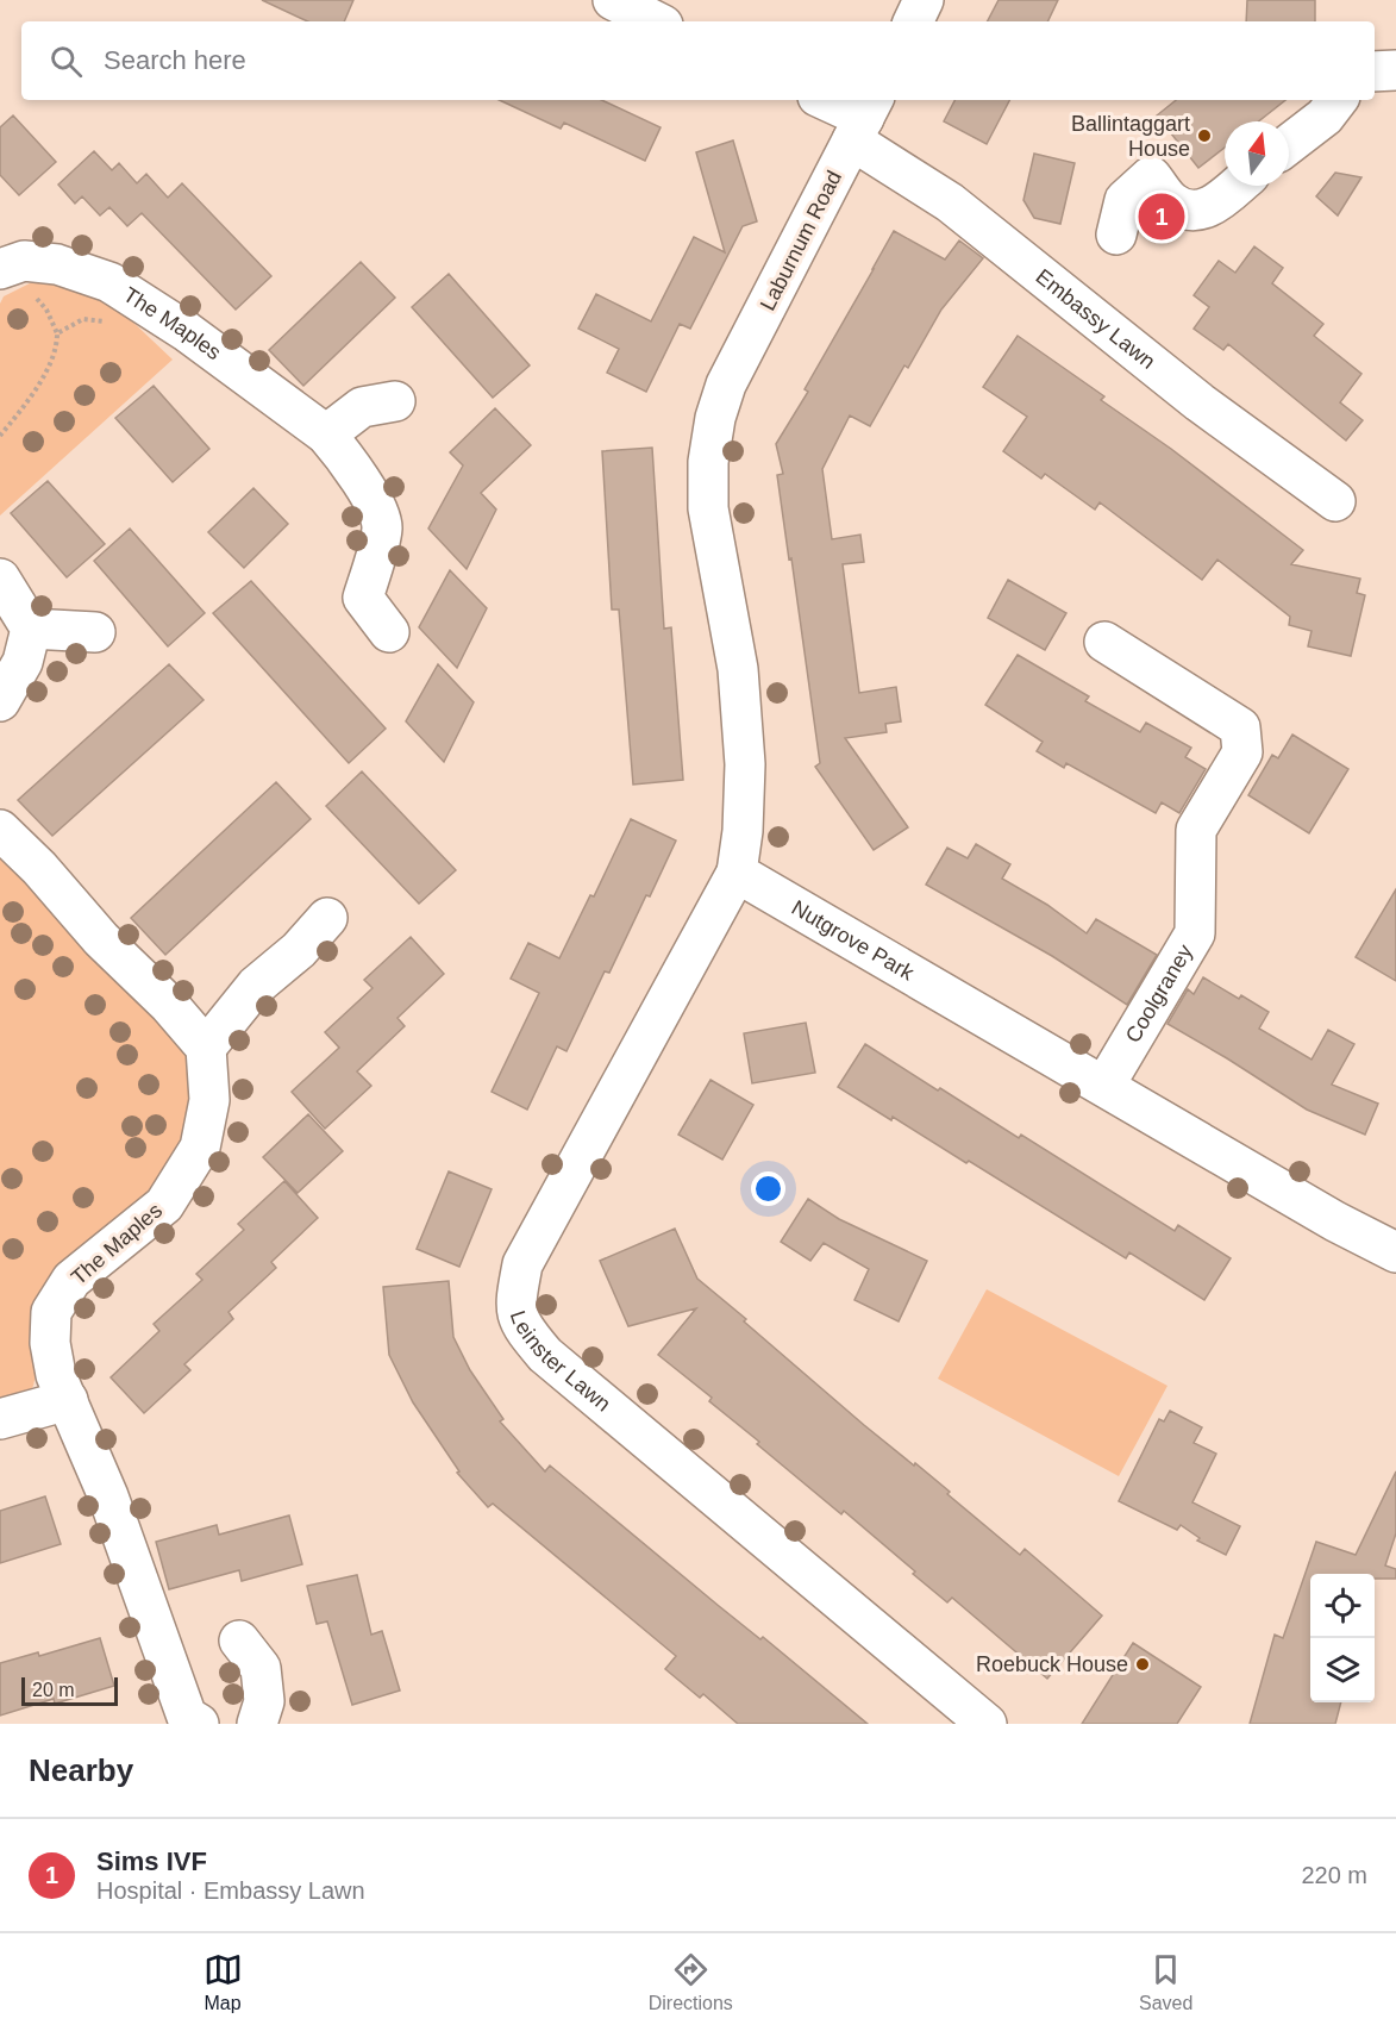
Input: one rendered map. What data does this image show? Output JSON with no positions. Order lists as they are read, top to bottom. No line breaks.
{"streets":{"street":["Laburnum Road","Embassy Lawn","The Maples","Nutgrove Park","Coolgraney","Leinster Lawn"]},"crossings":[["Laburnum Road","Embassy Lawn"],["Laburnum Road","Nutgrove Park"],["Laburnum Road","Leinster Lawn"],["Nutgrove Park","Coolgraney"],["Nutgrove Park","Leinster Lawn"]],"places":["Ballintaggart House","Roebuck House"],"scale_bar":"20 m","north":"top","page":{"search":"Search here","pins":"1","scale":"20 m","heading":"Nearby","list":[{"mark":"1","name":"Sims IVF","note":"Hospital · Embassy Lawn","value":"220 m"}],"nav":["Map","Directions","Saved"]}}
